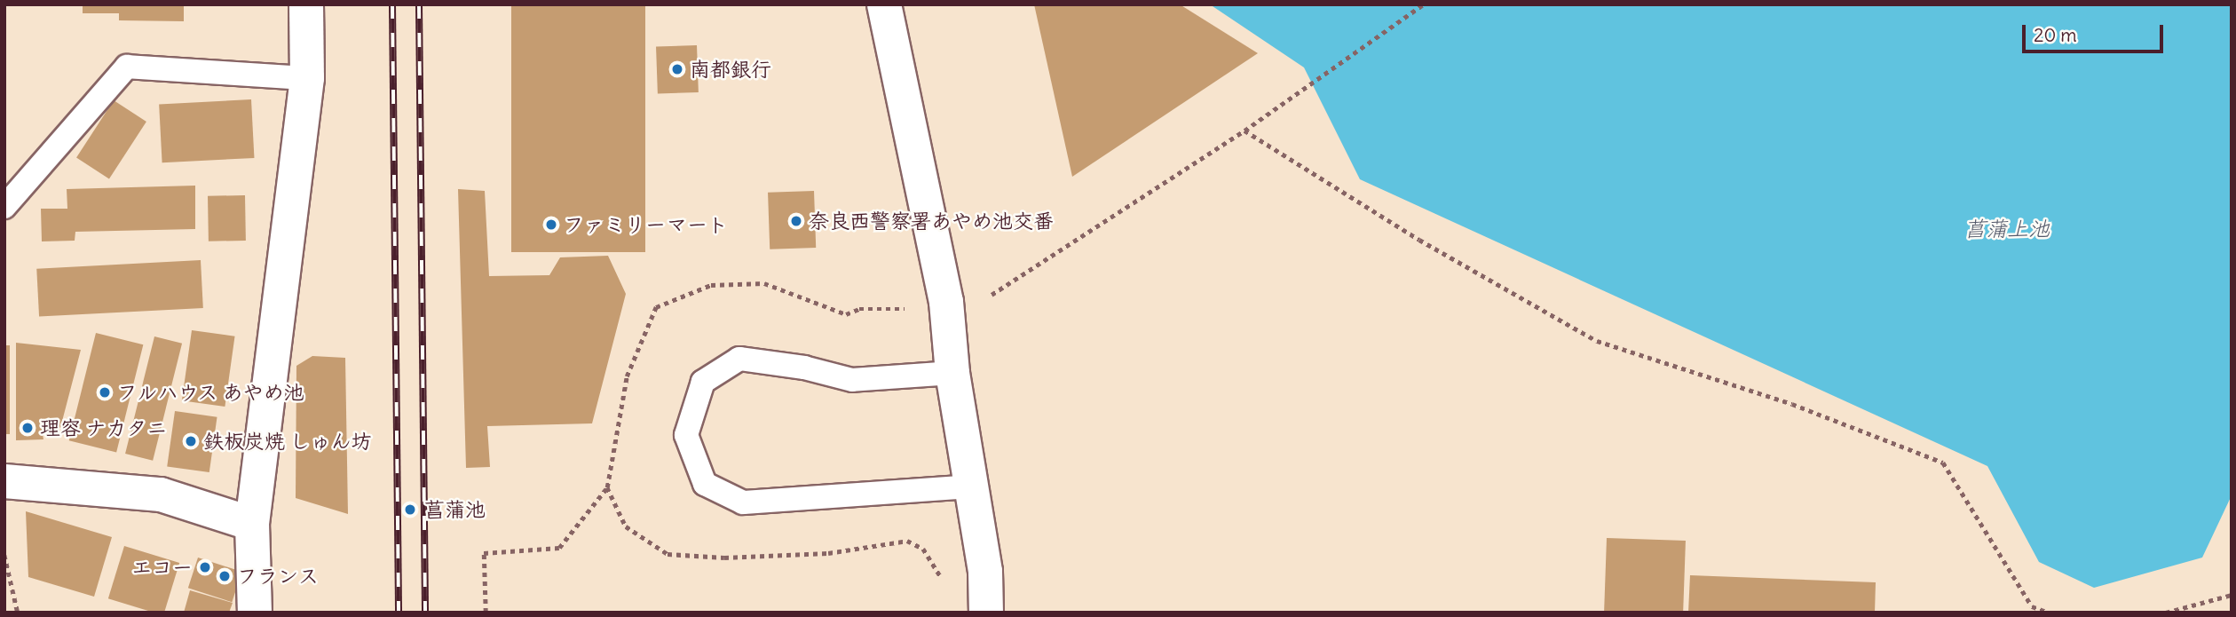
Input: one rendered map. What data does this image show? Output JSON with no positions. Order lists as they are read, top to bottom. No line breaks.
{"water":["菖蒲上池"],"places":["南都銀行","奈良西警察署あやめ池交番","ファミリーマート","フルハウス あやめ池","理容 ナカタニ","鉄板炭焼 しゅん坊","菖蒲池","エコー","フランス"],"scale_bar":"20 m"}
